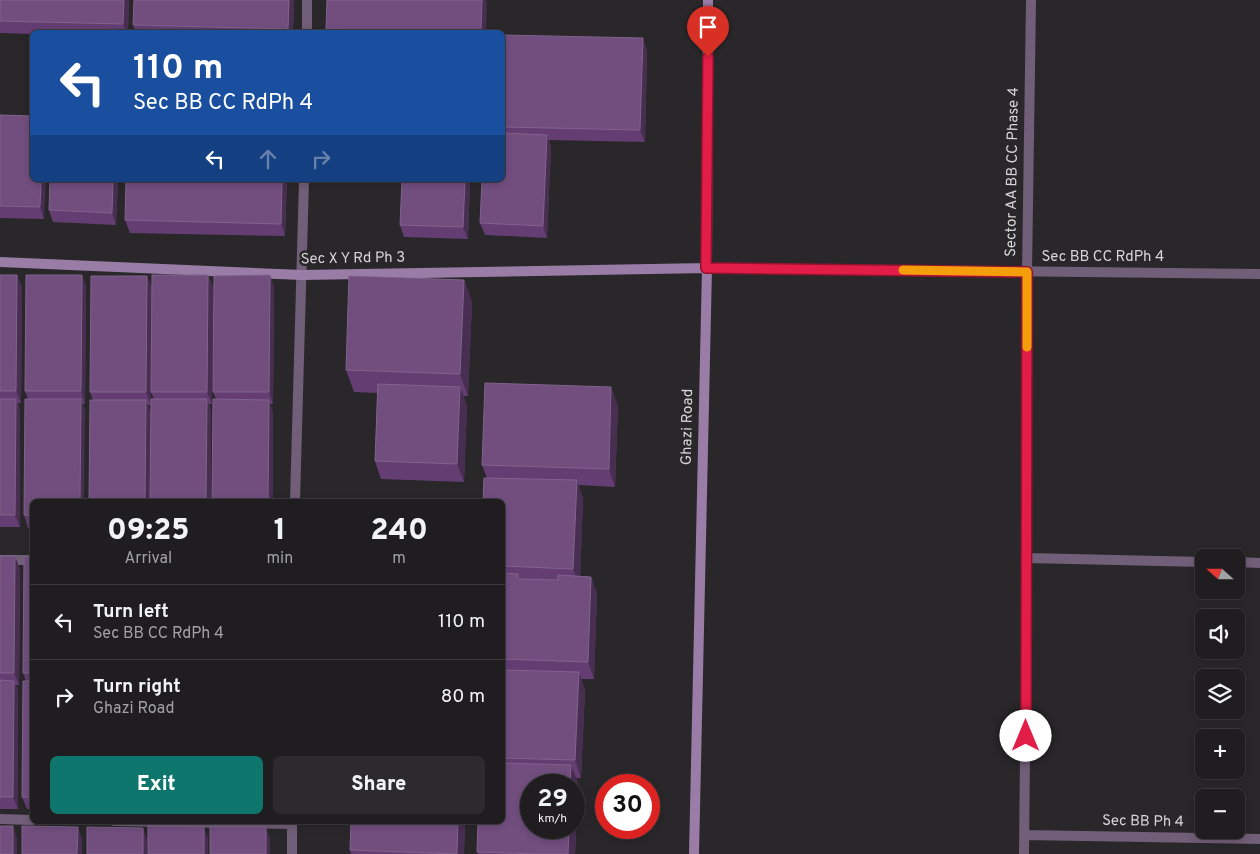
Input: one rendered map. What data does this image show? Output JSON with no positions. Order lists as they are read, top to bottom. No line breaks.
{"streets":{"main road":["Sec X Y Rd Ph 3","Ghazi Road"],"street":["Sector AA BB CC Phase 4","Sec BB CC RdPh 4","Sec BB Ph 4"]},"crossings":[["Sector AA BB CC Phase 4","Sec BB CC RdPh 4"],["Sector AA BB CC Phase 4","Sec BB Ph 4"],["Sec BB CC RdPh 4","Sec X Y Rd Ph 3"],["Sec BB CC RdPh 4","Ghazi Road"],["Sec X Y Rd Ph 3","Ghazi Road"]],"north":"left","page":{"turn":["110 m","Sec BB CC RdPh 4"],"eta":["09:25","Arrival","1","min","240","m"],"map_buttons":["+","−"],"list":[{"name":"Turn left","note":"Sec BB CC RdPh 4","value":"110 m"},{"name":"Turn right","note":"Ghazi Road","value":"80 m"}],"buttons":["Exit","Share"],"speed":"29 km/h","limit":"30"}}
